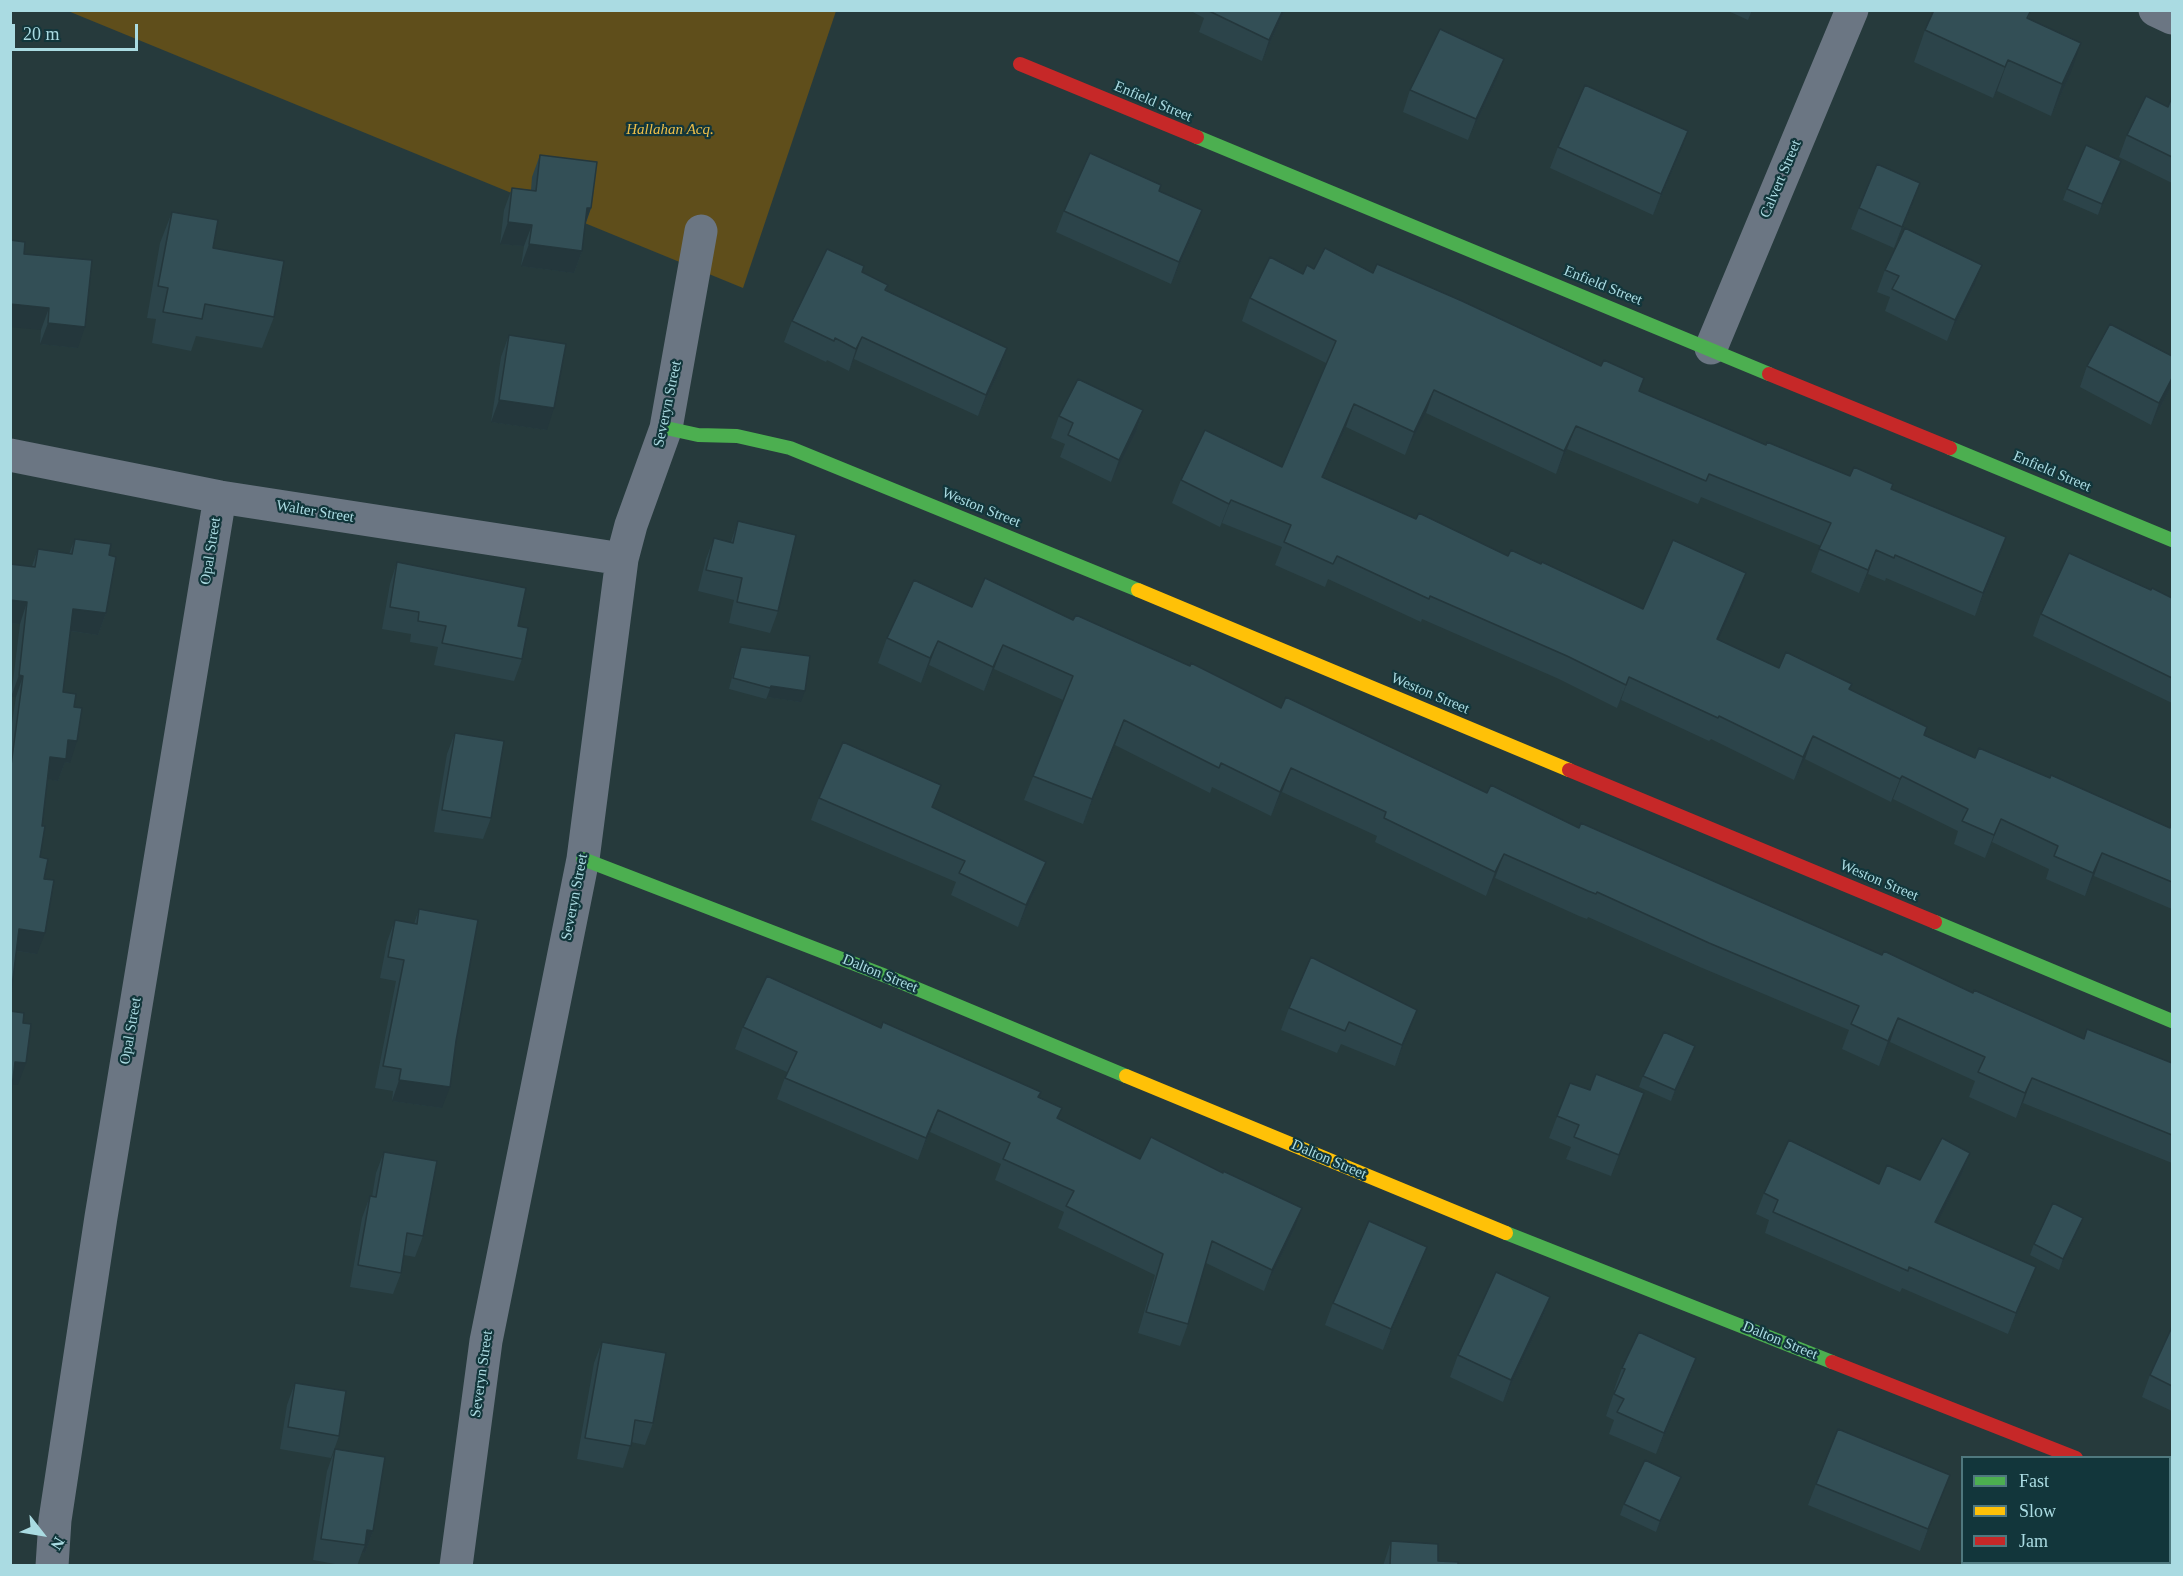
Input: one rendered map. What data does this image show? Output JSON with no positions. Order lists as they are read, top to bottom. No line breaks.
{"streets":{"street":["Enfield Street","Calvert Street","Severyn Street","Weston Street","Walter Street","Opal Street","Dalton Street"]},"crossings":[["Enfield Street","Calvert Street"],["Severyn Street","Weston Street"],["Severyn Street","Walter Street"],["Severyn Street","Dalton Street"],["Walter Street","Opal Street"]],"parks":["Hallahan Acq."],"legend":["Fast","Slow","Jam"],"scale_bar":"20 m","north":"bottom right"}
